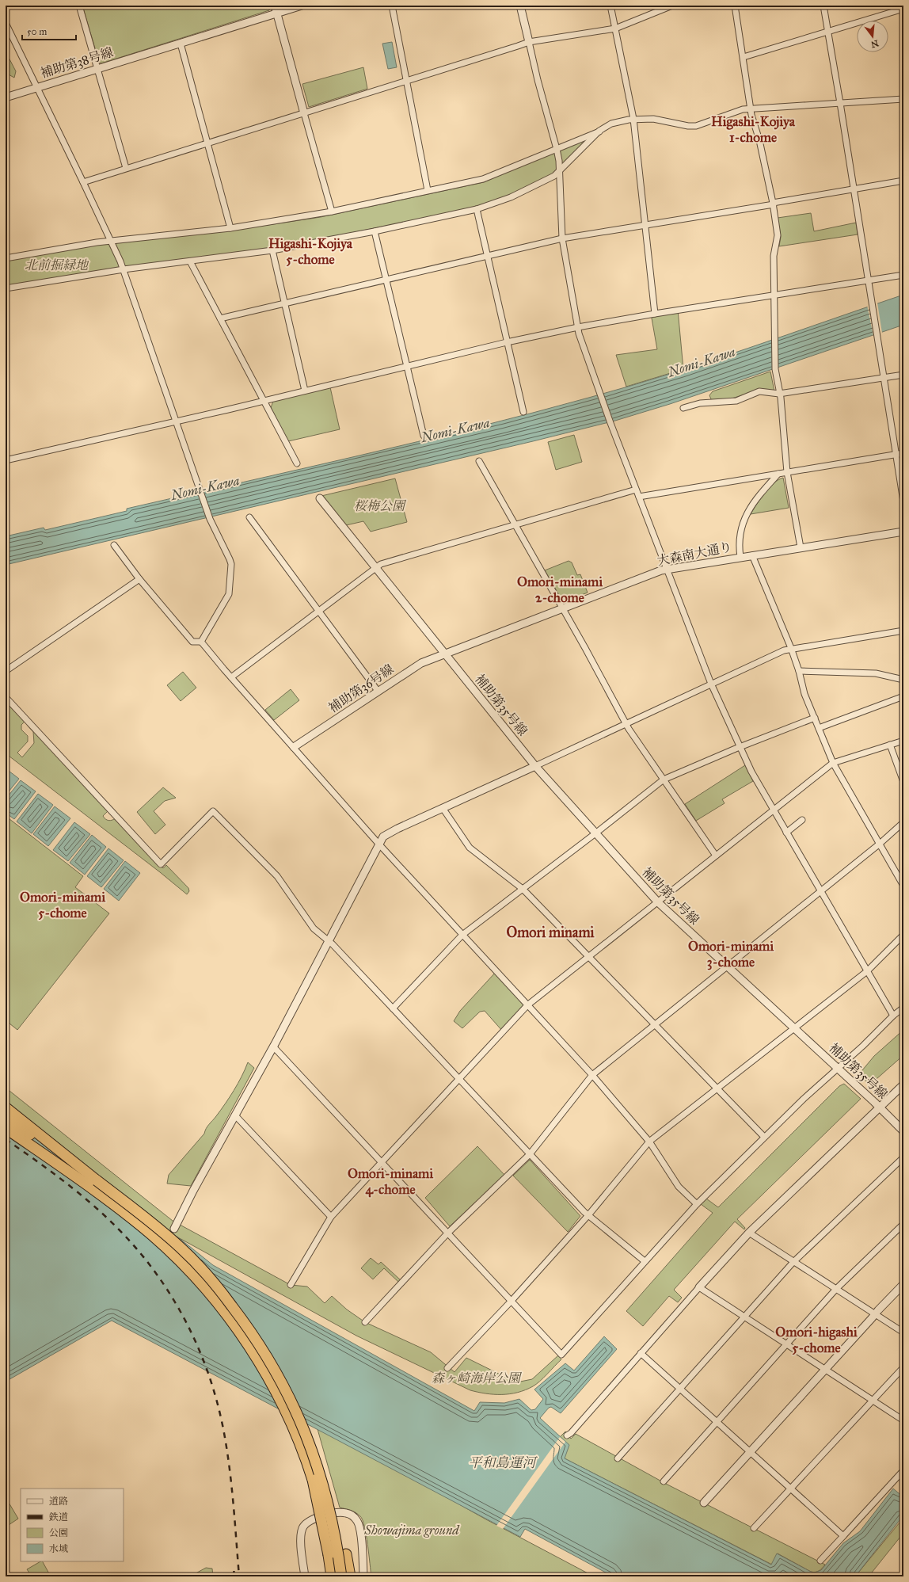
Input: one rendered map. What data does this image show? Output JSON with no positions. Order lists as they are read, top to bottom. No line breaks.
{"streets":{"street":["補助第38号線","大森南大通り","補助第36号線","補助第35号線"]},"crossings":[["大森南大通り","補助第36号線"],["大森南大通り","補助第35号線"],["補助第36号線","補助第35号線"]],"districts":["Higashi-Kojiya 1-chome","Higashi-Kojiya 5-chome","Omori-minami 2-chome","Omori-minami 5-chome","Omori minami","Omori-minami 3-chome","Omori-minami 4-chome","Omori-higashi 5-chome"],"water":["Nomi-Kawa","平和島運河"],"parks":["北前掘緑地","桜梅公園","森ヶ崎海岸公園","Showajima ground"],"legend":["道路","鉄道","公園","水域"],"scale_bar":"50 m","north":"bottom"}
